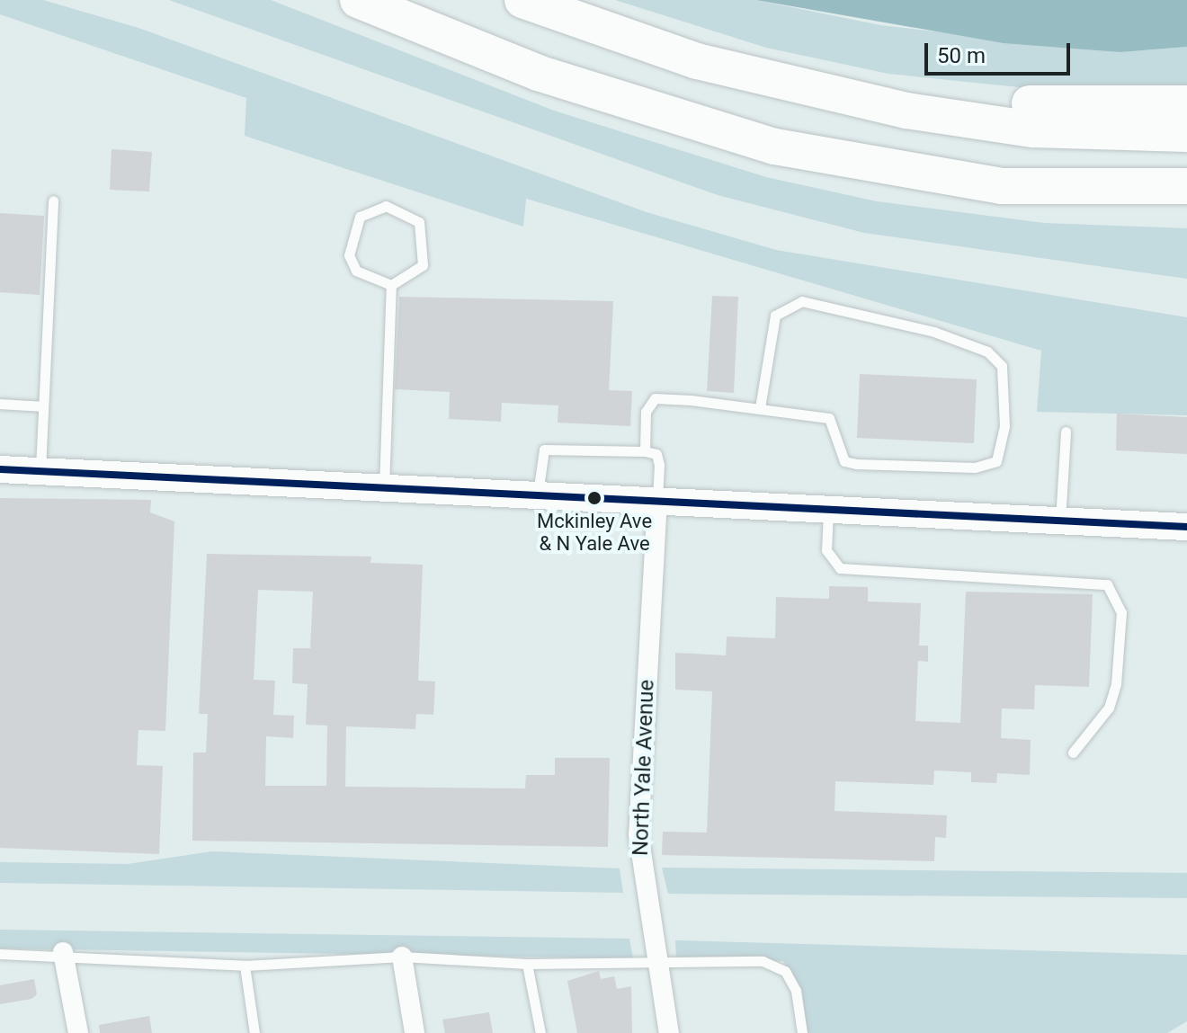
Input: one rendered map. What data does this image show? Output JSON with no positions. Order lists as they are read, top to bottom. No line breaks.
{"streets":{"street":["North Yale Avenue"]},"places":["Mckinley Ave & N Yale Ave"],"scale_bar":"50 m"}
